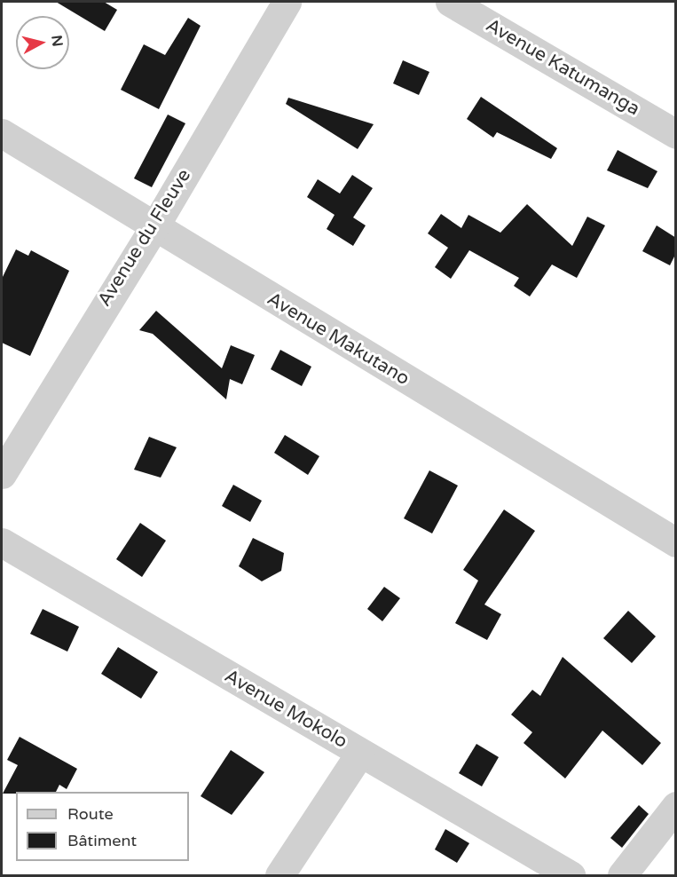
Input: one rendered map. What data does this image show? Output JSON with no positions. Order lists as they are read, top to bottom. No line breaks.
{"streets":{"street":["Avenue Katumanga","Avenue du Fleuve","Avenue Makutano","Avenue Mokolo"]},"crossings":[["Avenue du Fleuve","Avenue Makutano"]],"legend":["Route","Bâtiment"],"north":"right"}
